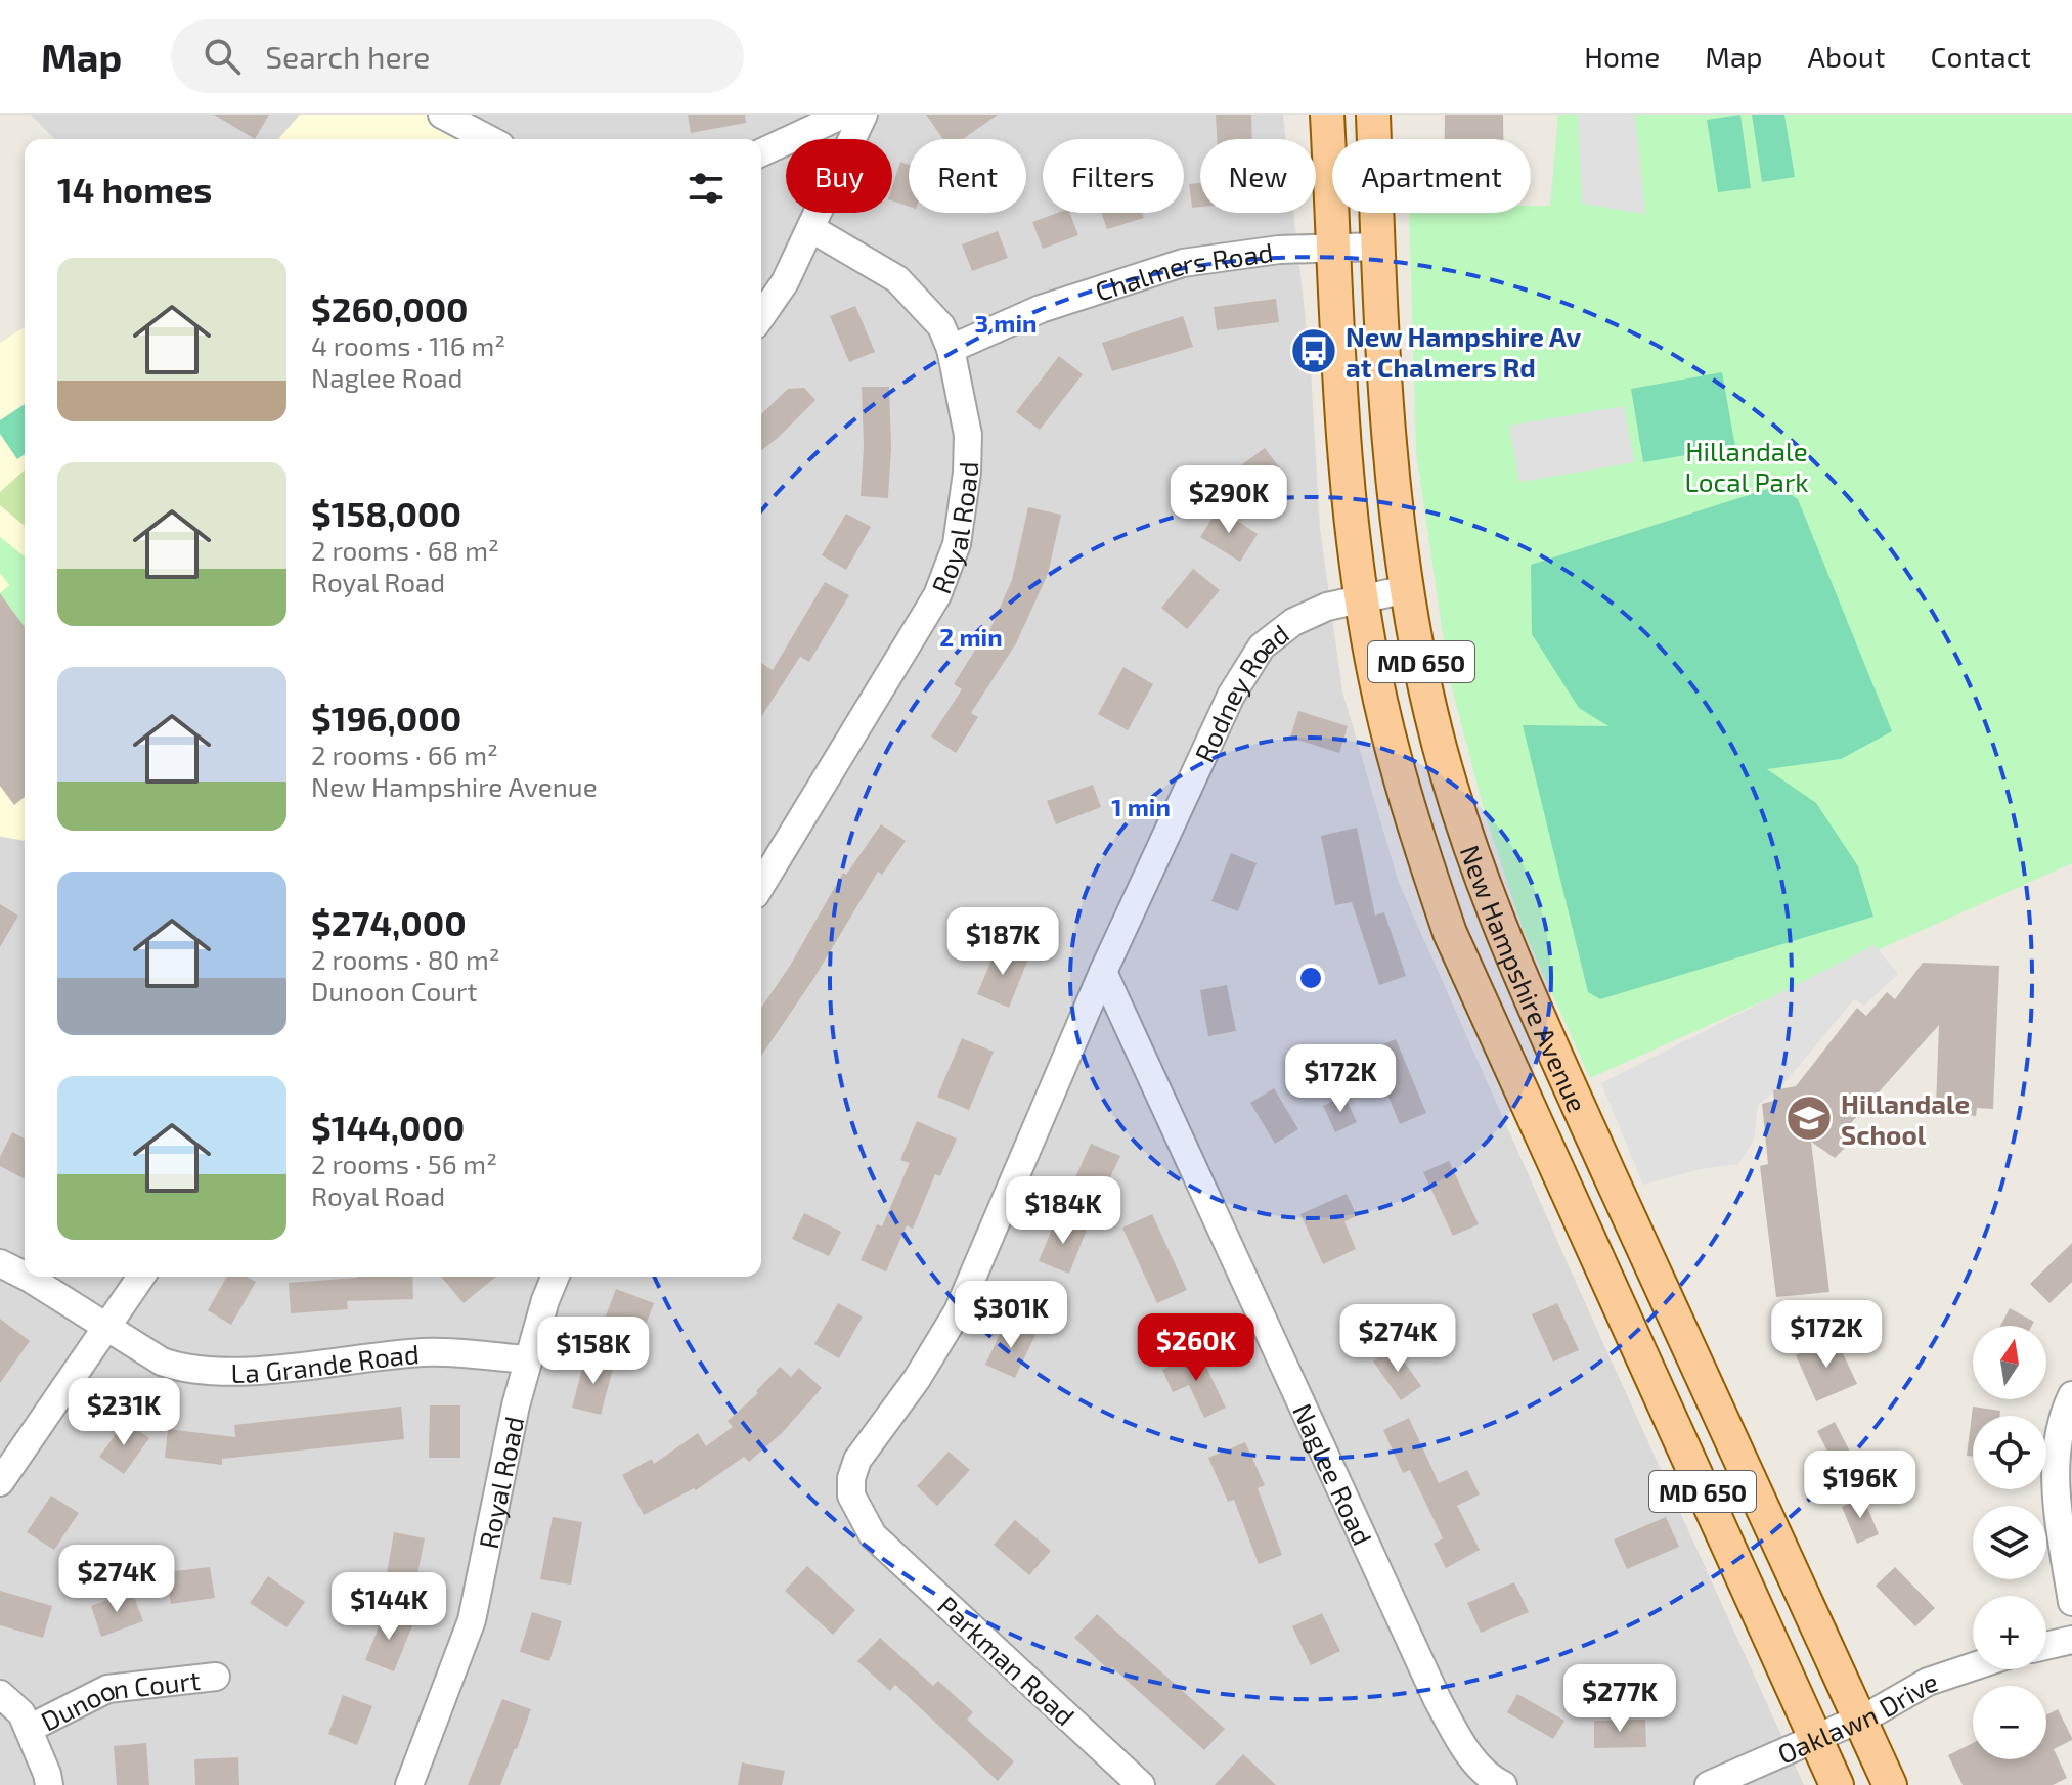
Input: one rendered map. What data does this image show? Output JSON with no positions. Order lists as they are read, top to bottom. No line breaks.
{"streets":{"main road":["MD 650","New Hampshire Avenue"],"street":["Chalmers Road","Royal Road","Rodney Road","La Grande Road","Naglee Road","Parkman Road","Dunoon Court","Oaklawn Drive"]},"crossings":[["Chalmers Road","Royal Road"],["Chalmers Road","New Hampshire Avenue"],["Royal Road","La Grande Road"],["Rodney Road","New Hampshire Avenue"],["Rodney Road","Naglee Road"],["Rodney Road","Parkman Road"],["New Hampshire Avenue","Oaklawn Drive"]],"parks":["Hillandale Local Park"],"places":{"bus stop":["New Hampshire Av at Chalmers Rd"],"school or university":["Hillandale School"]},"north":"top","page":{"header":"Map","search":"Search here","nav":["Home","Map","About","Contact"],"chip":["Buy","Rent","Filters","New","Apartment"],"heading":"14 homes","list":[{"name":"$260,000","note":"4 rooms · 116 m² · Naglee Road"},{"name":"$158,000","note":"2 rooms · 68 m² · Royal Road"},{"name":"$196,000","note":"2 rooms · 66 m² · New Hampshire Avenue"},{"name":"$274,000","note":"2 rooms · 80 m² · Dunoon Court"},{"name":"$144,000","note":"2 rooms · 56 m² · Royal Road"}],"price":["$290K","$187K","$172K","$184K","$301K","$172K","$274K","$260K","$158K","$231K","$196K","$274K","$144K","$277K"],"map_buttons":["+","−"]},"rings":["3 min","2 min","1 min"]}
